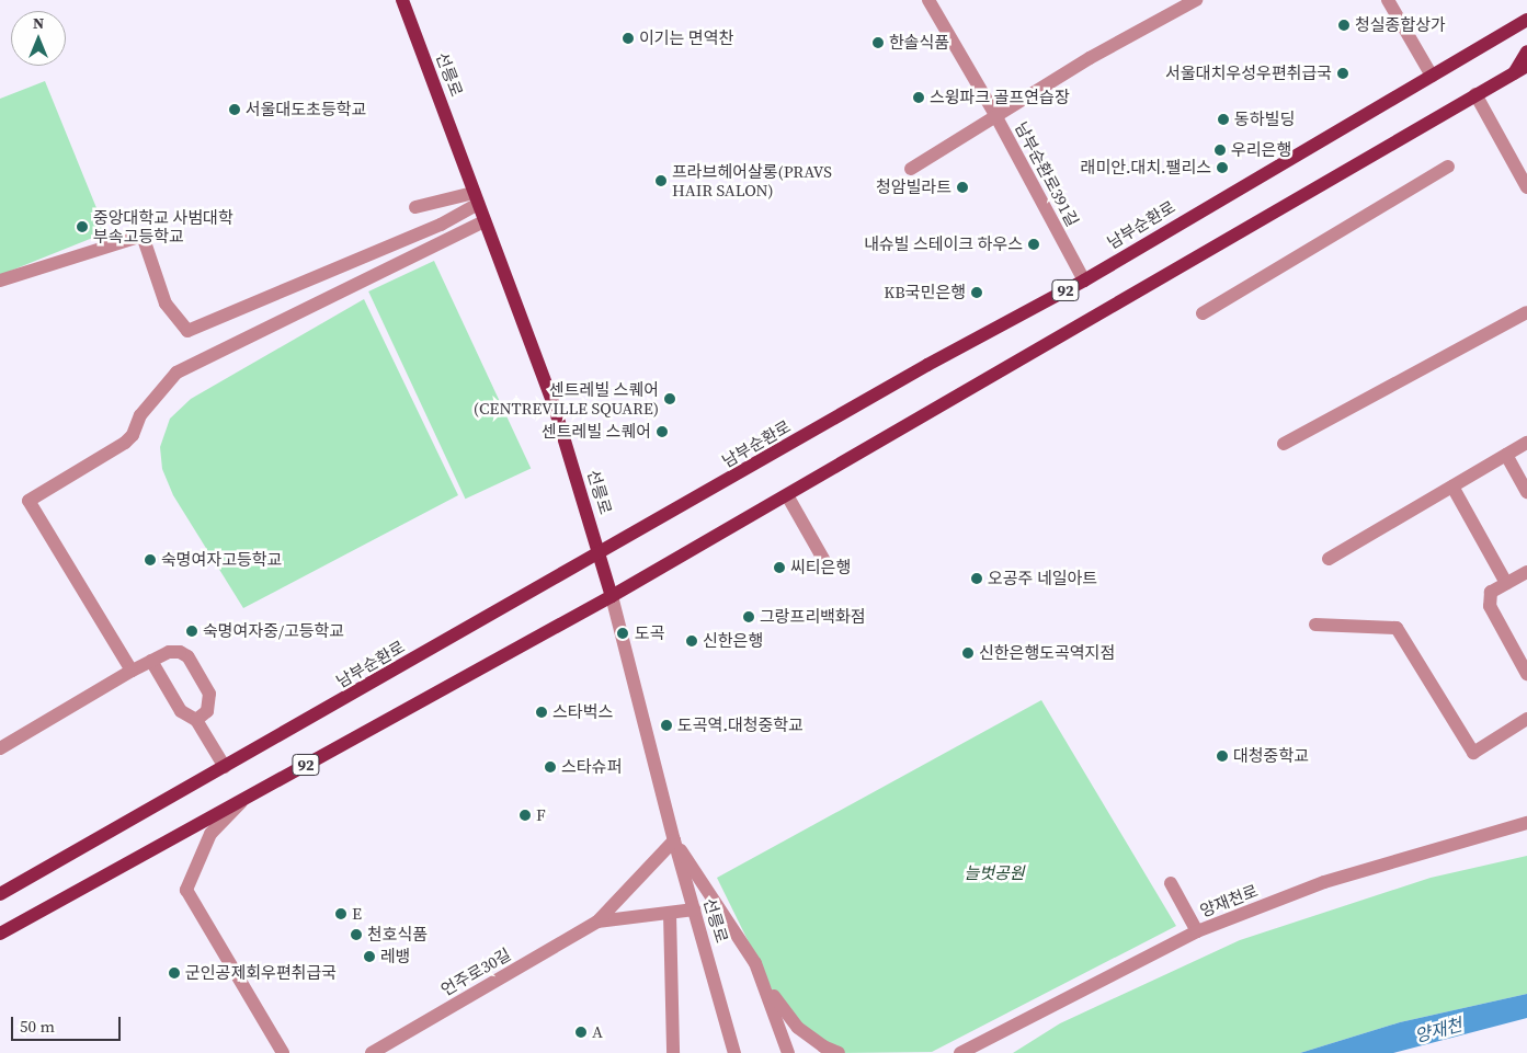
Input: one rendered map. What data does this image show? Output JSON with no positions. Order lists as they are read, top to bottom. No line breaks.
{"streets":{"main road":["선릉로","남부순환로","92"],"street":["남부순환로391길","양재천로","언주로30길"]},"crossings":[["선릉로","남부순환로"],["선릉로","92"],["남부순환로391길","남부순환로"]],"water":["양재천"],"parks":["늘벗공원"],"places":["청실종합상가","이기는 면역찬","한솔식품","서울대치우성우편취급국","스윙파크 골프연습장","서울대도초등학교","동하빌딩","우리은행","래미안.대치.팰리스","프라브헤어살롱(PRAVS HAIR SALON)","청암빌라트","중앙대학교 사범대학 부속고등학교","내슈빌 스테이크 하우스","KB국민은행","센트레빌 스퀘어 (CENTREVILLE SQUARE)","센트레빌 스퀘어","숙명여자고등학교","씨티은행","오공주 네일아트","그랑프리백화점","숙명여자중/고등학교","도곡","신한은행","신한은행도곡역지점","스타벅스","도곡역.대청중학교","대청중학교","스타슈퍼","F","E","천호식품","레뱅","군인공제회우편취급국","A"],"scale_bar":"50 m","north":"top"}
